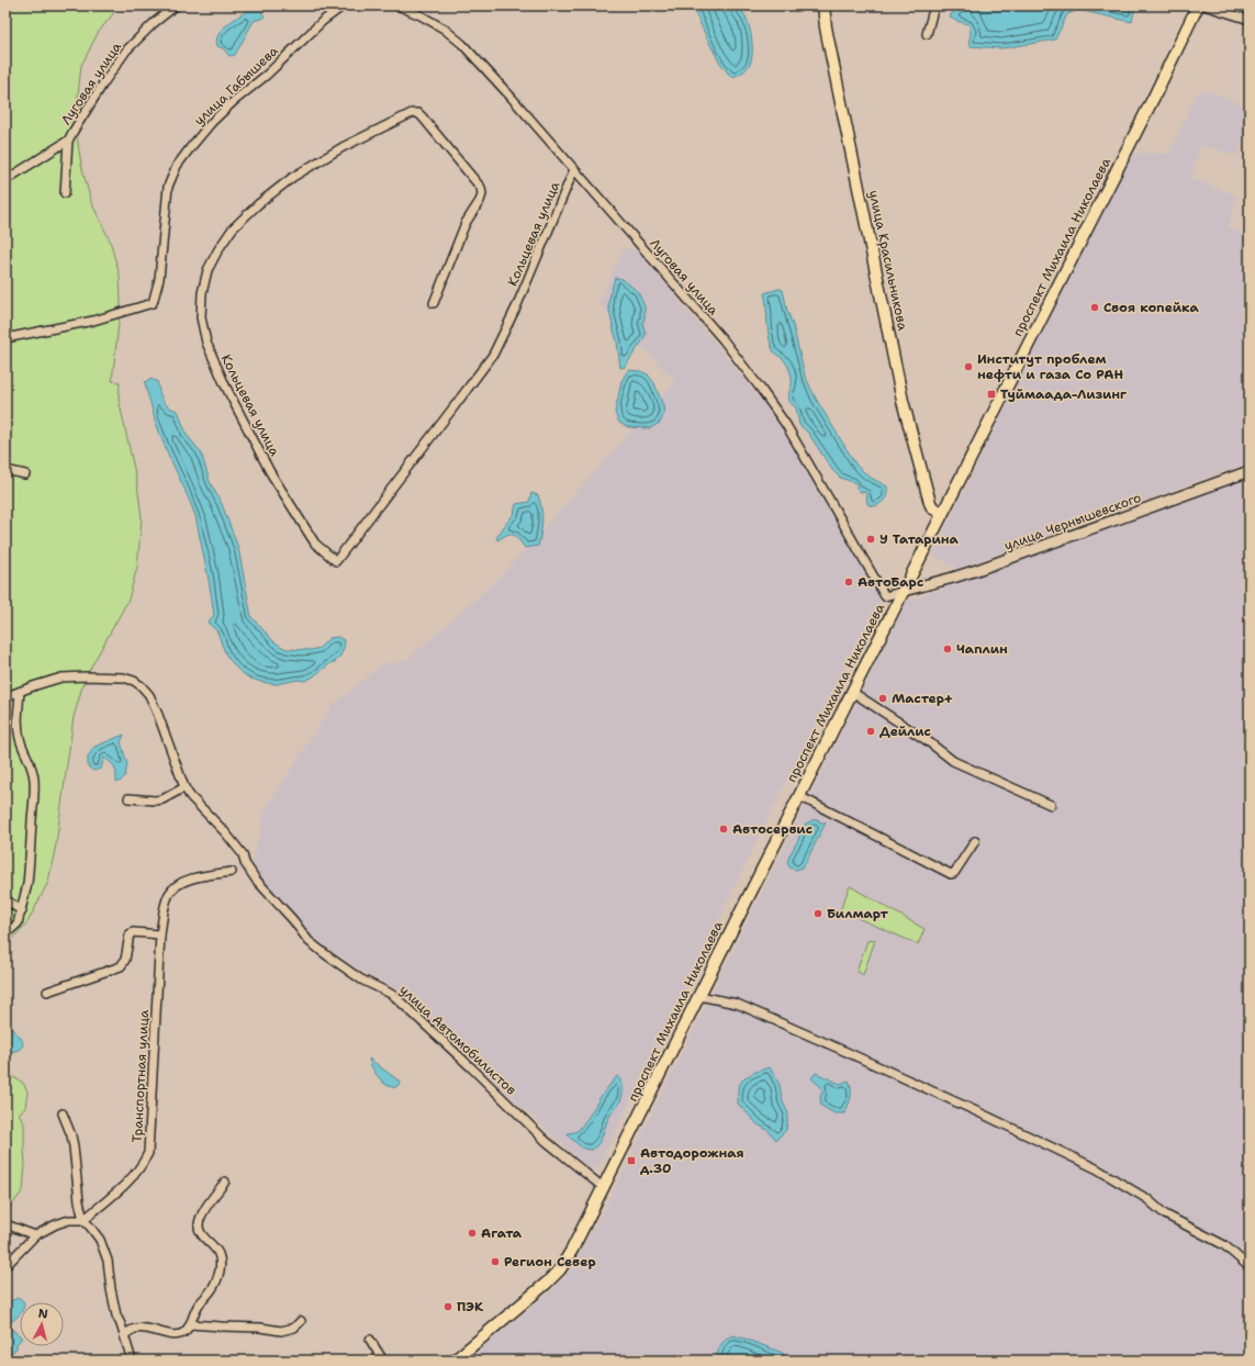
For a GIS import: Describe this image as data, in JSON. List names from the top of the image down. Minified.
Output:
{"streets":{"main road":["проспект Михаила Николаева","улица Красильникова","улица Чернышевского"],"street":["Луговая улица","улица Габышева","Кольцевая улица","улица Автомобилистов","Транспортная улица"]},"crossings":[["Луговая улица","Кольцевая улица"],["Луговая улица","проспект Михаила Николаева"],["Луговая улица","улица Чернышевского"],["проспект Михаила Николаева","улица Красильникова"],["проспект Михаила Николаева","улица Чернышевского"],["проспект Михаила Николаева","улица Автомобилистов"]],"places":{"other":["Своя копейка","Институт проблем нефти и газа Со РАН","У Татарина","АвтоБарс","Чаплин","Мастер+","Дейлис","Автосервис","Билмарт","Агата","Регион Север","ПЭК"],"transit":["Туймаада-Лизинг","Автодорожная д.30"]},"north":"top"}
